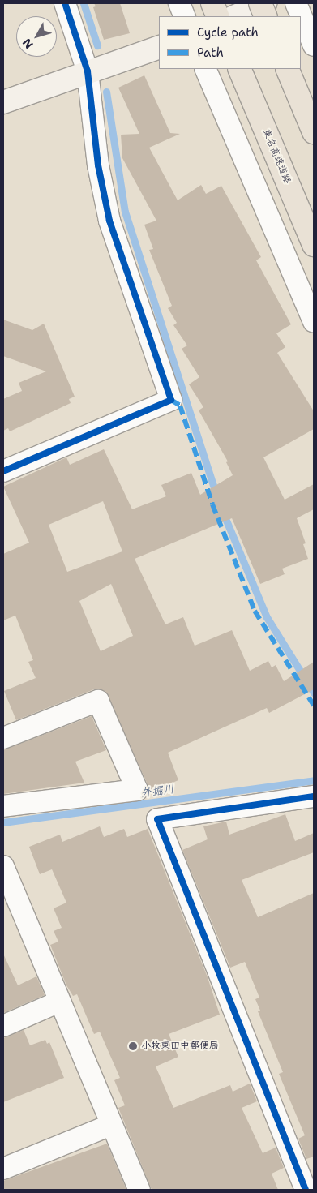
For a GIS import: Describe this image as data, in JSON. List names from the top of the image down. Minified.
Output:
{"streets":{"highway":["東名高速道路"]},"water":["外掘川"],"places":["小牧東田中郵便局"],"legend":["Cycle path","Path"],"north":"bottom left"}
